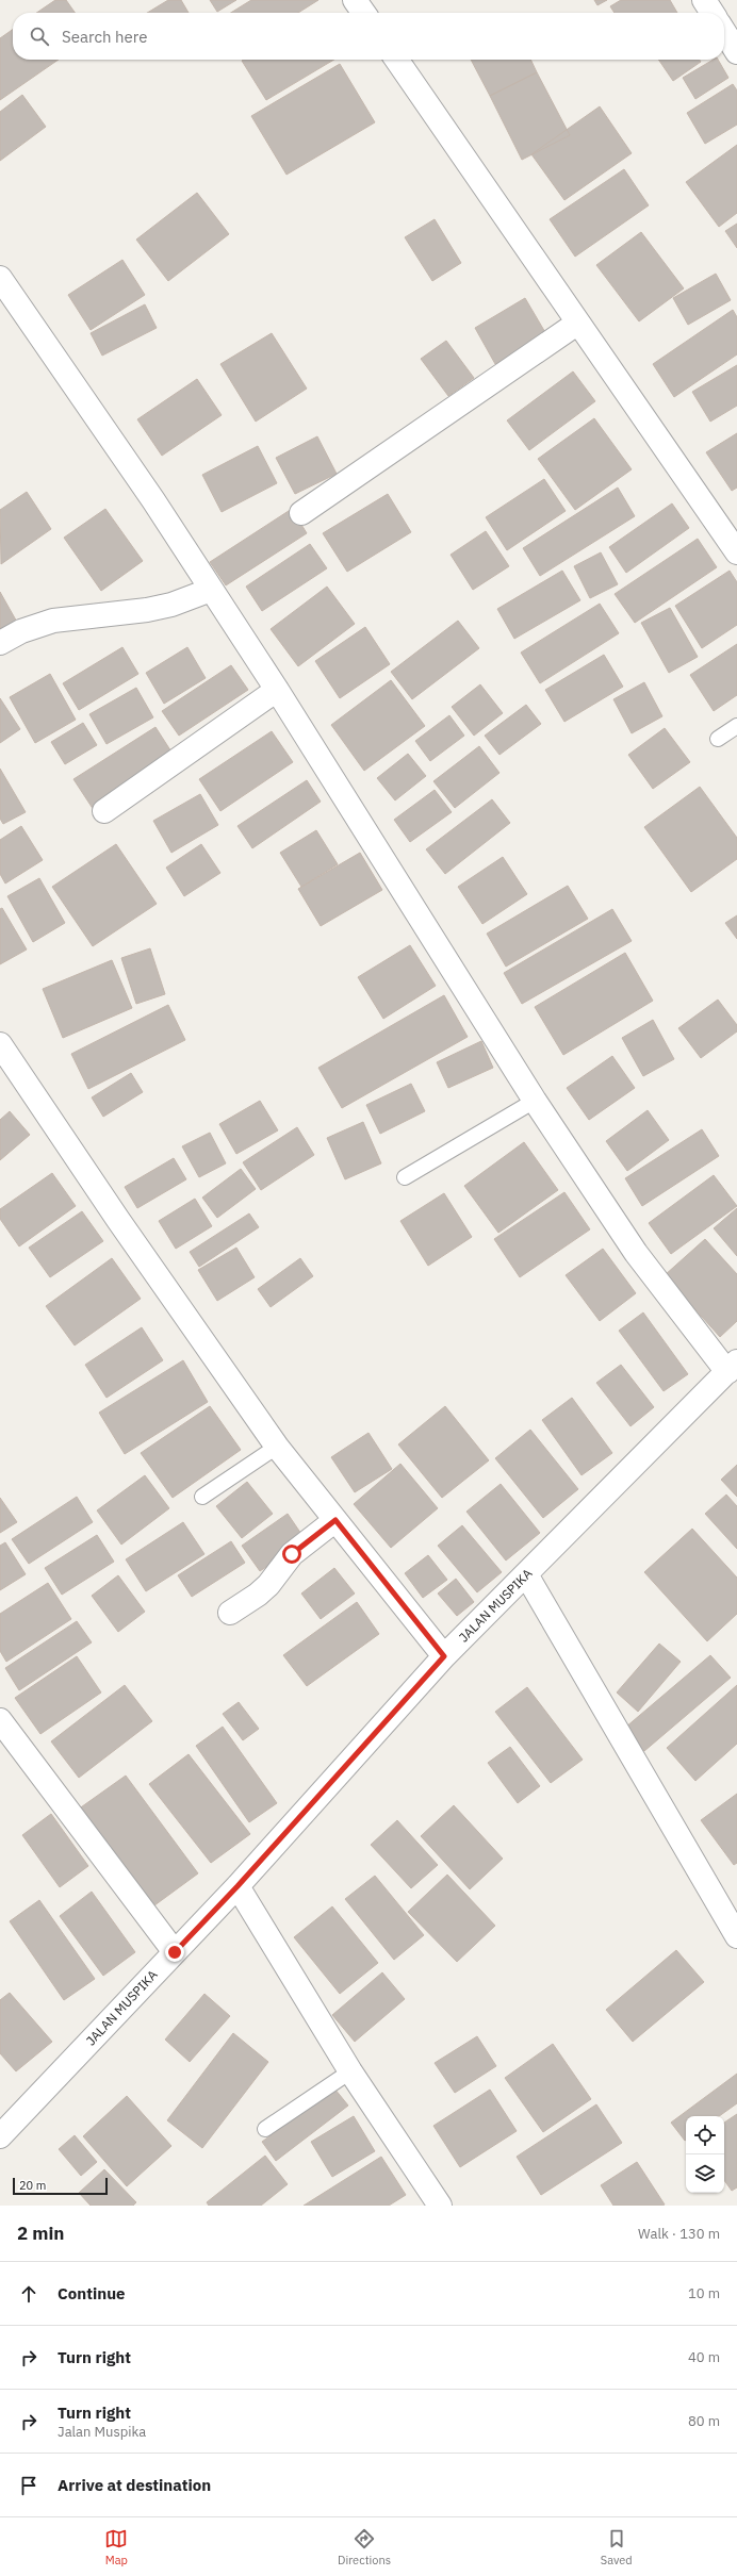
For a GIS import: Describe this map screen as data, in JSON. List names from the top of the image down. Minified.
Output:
{"streets":{"street":["JALAN MUSPIKA"]},"scale_bar":"20 m","page":{"search":"Search here","scale":"20 m","heading":["2 min","Walk · 130 m"],"list":[["Continue","10 m"],["Turn right","40 m"],["Turn right","Jalan Muspika","80 m"],"Arrive at destination"],"nav":["Map","Directions","Saved"]}}
